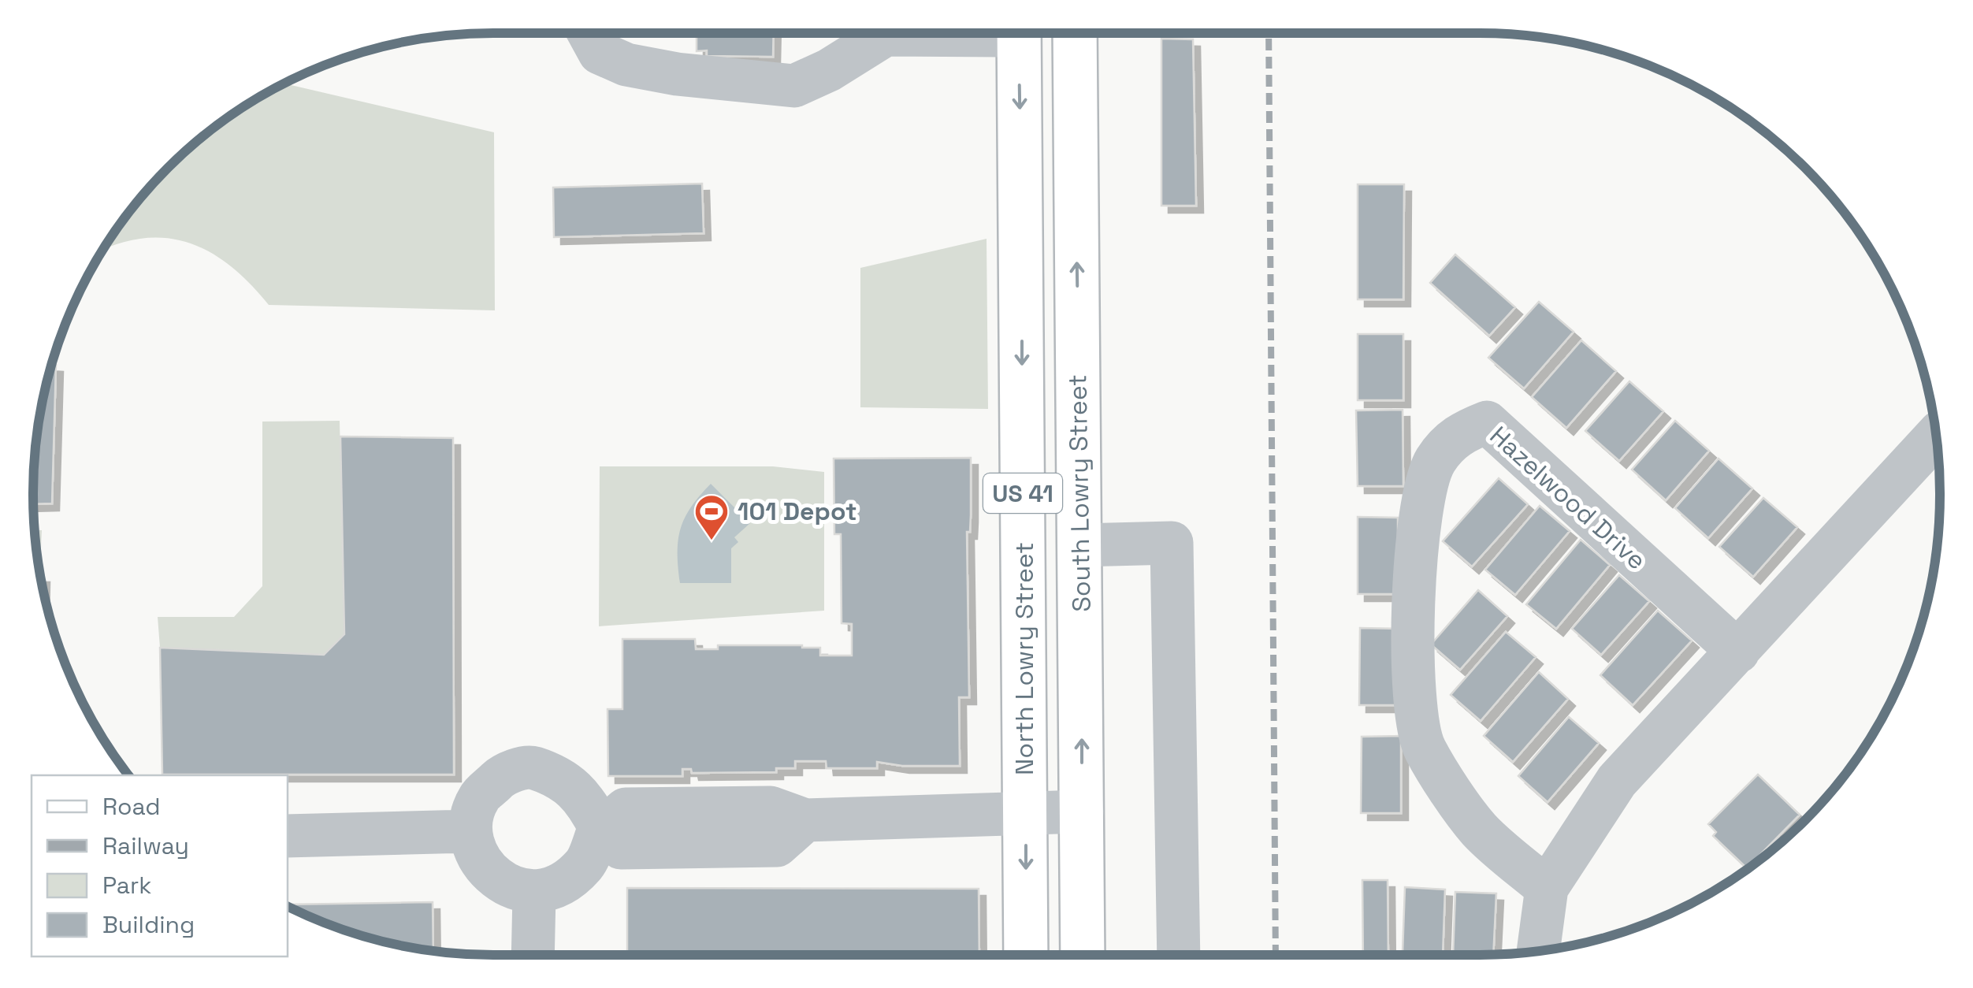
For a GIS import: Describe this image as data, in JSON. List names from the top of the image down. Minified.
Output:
{"streets":{"main road":["US 41","South Lowry Street","North Lowry Street"],"street":["Hazelwood Drive"]},"one_way":["South Lowry Street","North Lowry Street"],"places":{"sports":["101 Depot"]},"legend":["Road","Railway","Park","Building"]}
